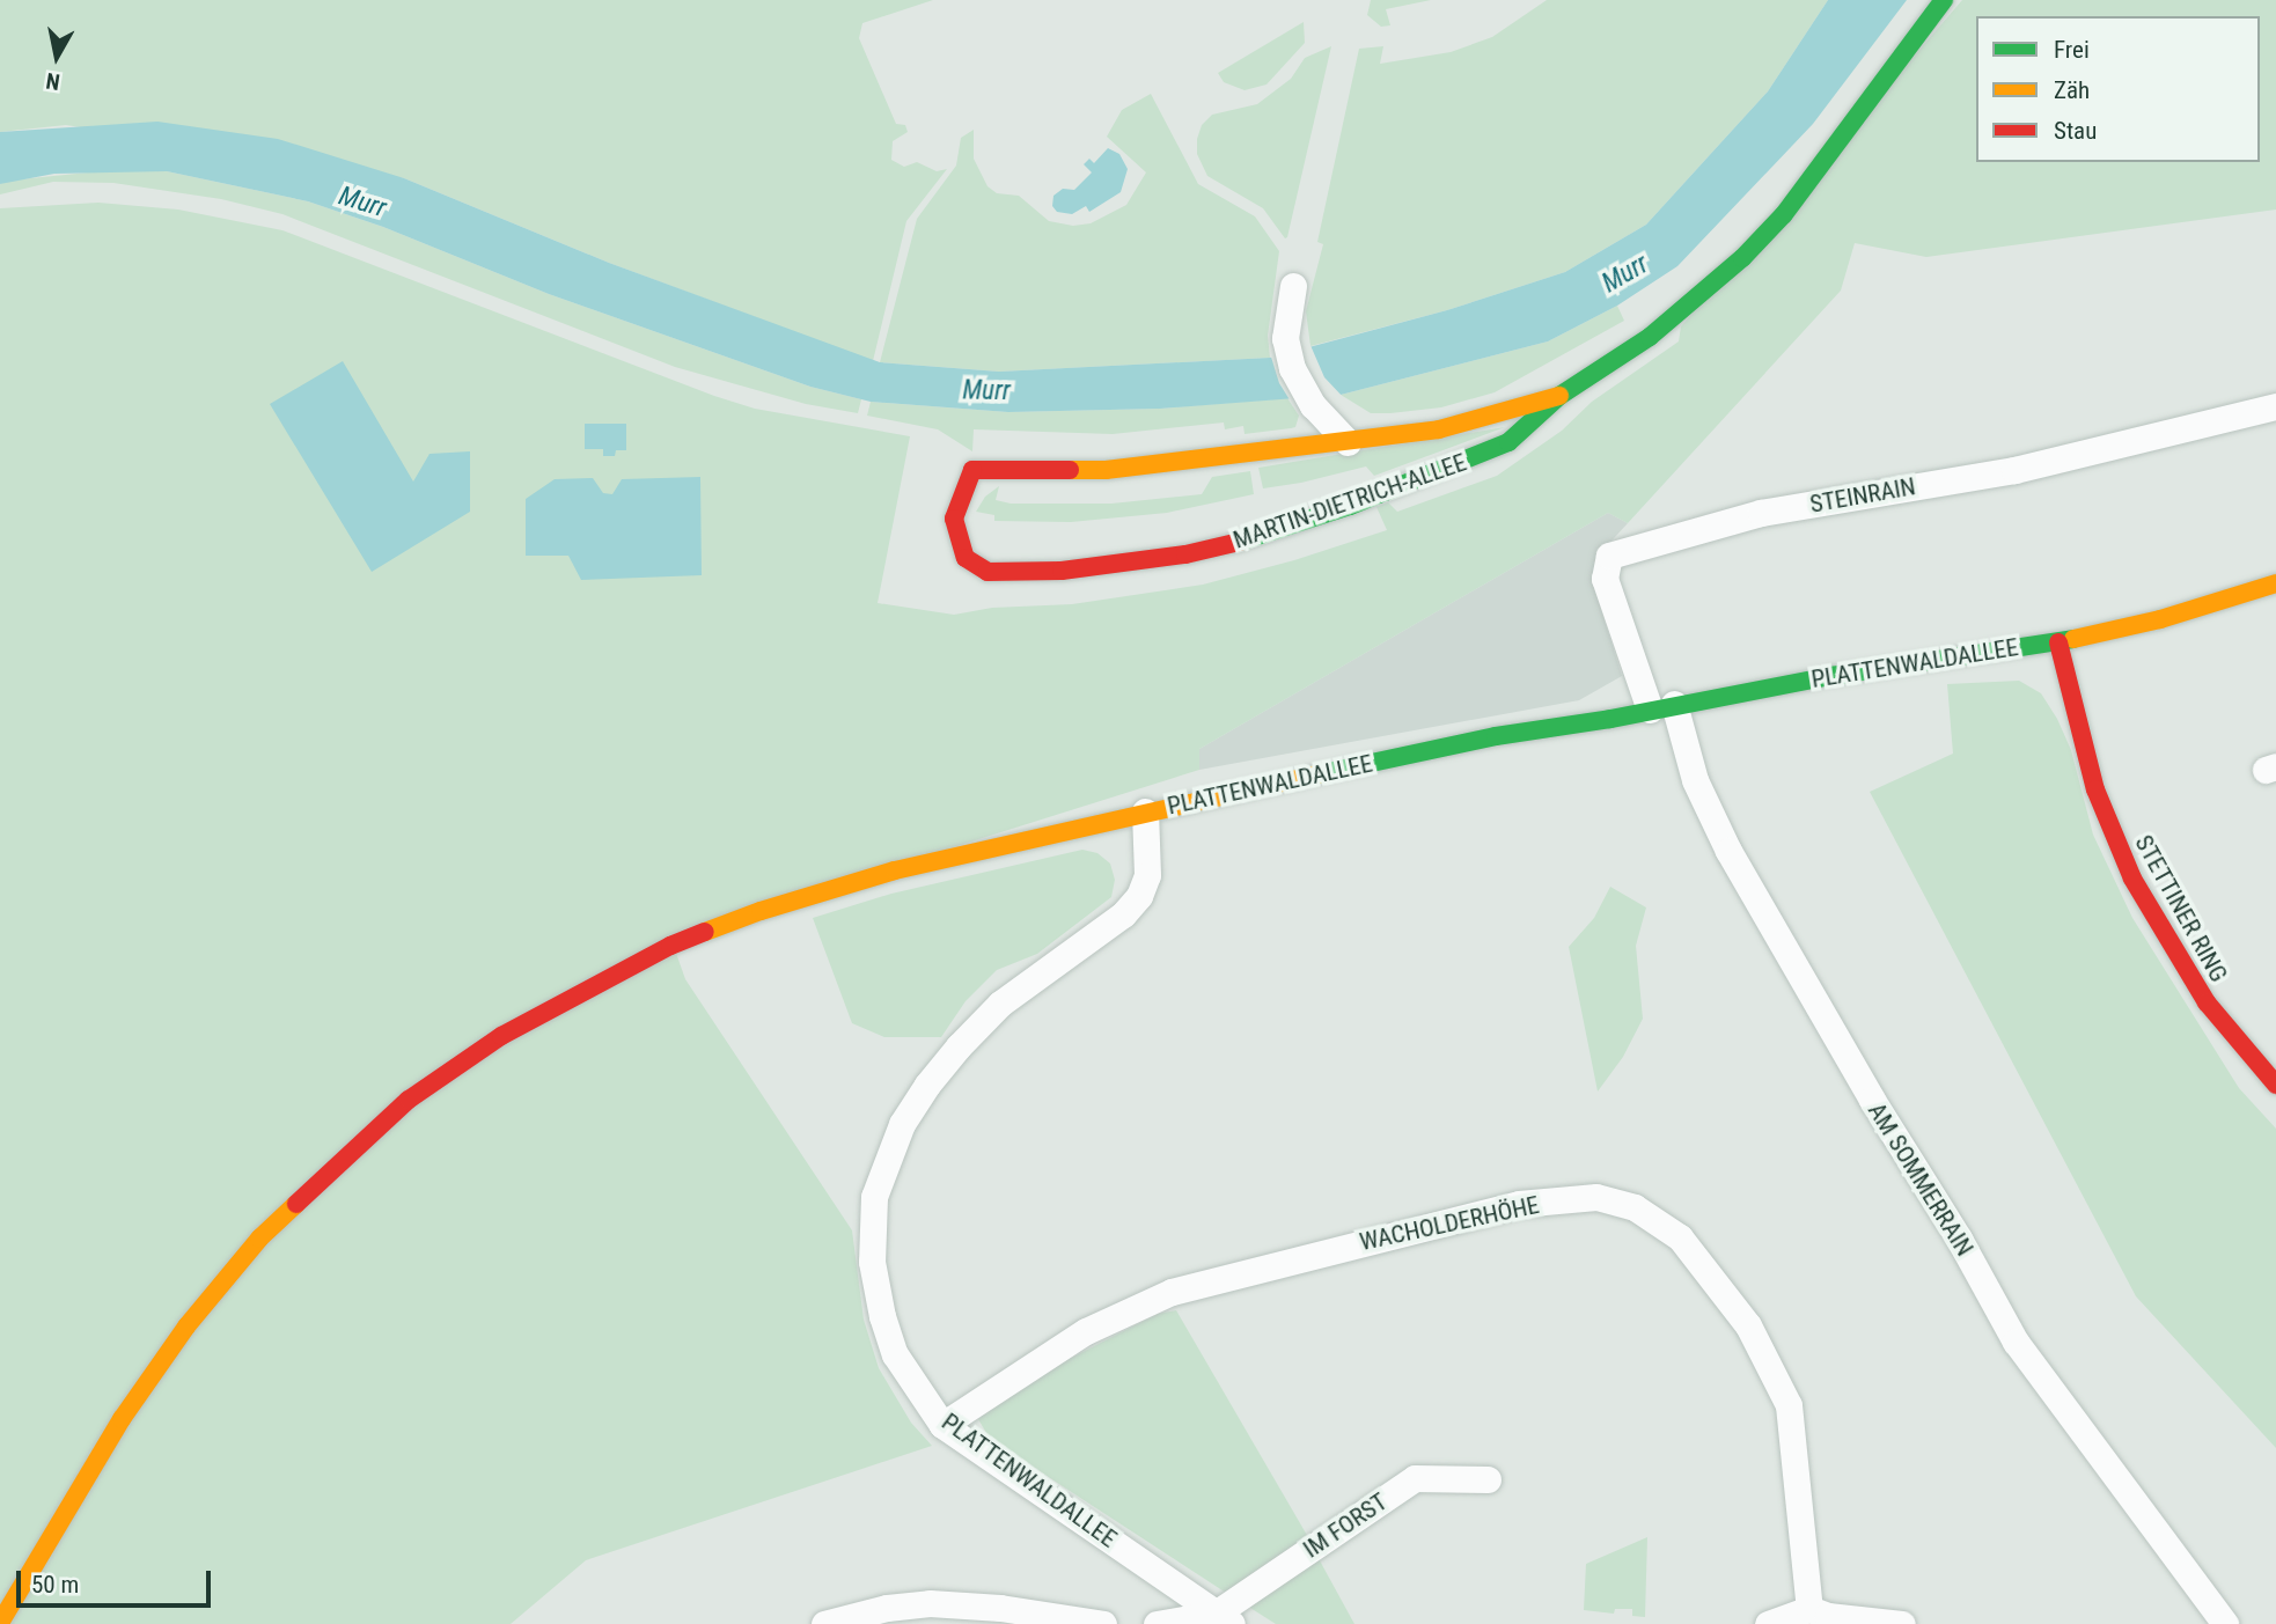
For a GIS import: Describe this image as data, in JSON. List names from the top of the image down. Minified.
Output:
{"streets":{"street":["STEINRAIN","MARTIN-DIETRICH-ALLEE","PLATTENWALDALLEE","STETTINER RING","AM SOMMERRAIN","WACHOLDERHÖHE","IM FORST"]},"crossings":[["STEINRAIN","PLATTENWALDALLEE"],["STEINRAIN","AM SOMMERRAIN"],["PLATTENWALDALLEE","STETTINER RING"],["PLATTENWALDALLEE","AM SOMMERRAIN"],["PLATTENWALDALLEE","WACHOLDERHÖHE"],["PLATTENWALDALLEE","IM FORST"]],"water":["Murr"],"legend":["Frei","Zäh","Stau"],"scale_bar":"50 m","north":"bottom"}
